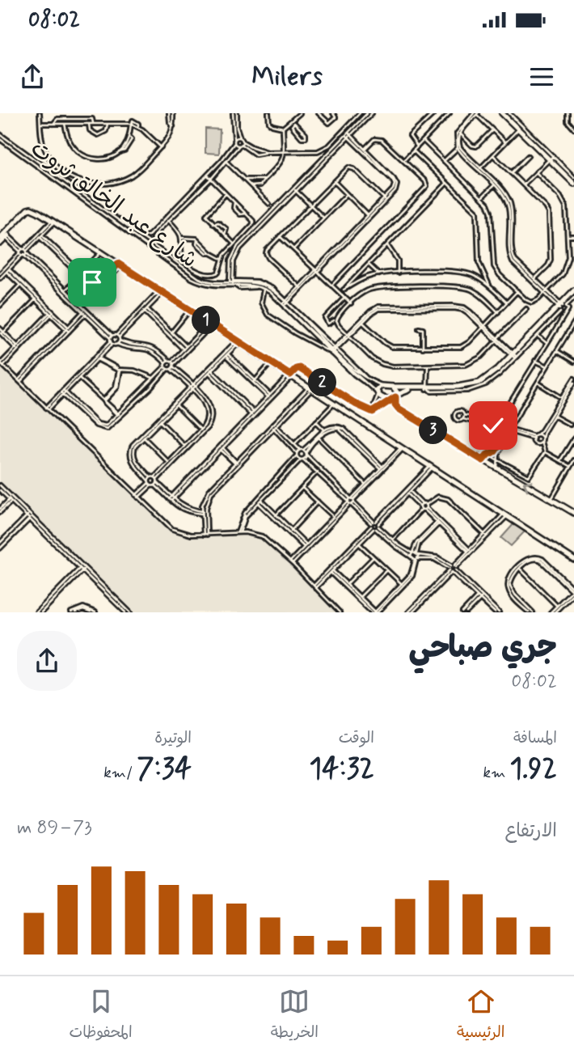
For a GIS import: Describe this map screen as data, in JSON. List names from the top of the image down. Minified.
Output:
{"streets":{"street":["شارع عبد الخالق ثروت"]},"page":{"status":"08:02","header":"Milers","pins":["1","2","3"],"heading":["جري صباحي","08:02"],"stats":[["المسافة","1.92 km"],["الوقت","14:32"],["الوتيرة","7:34 /km"]],"chart":["الارتفاع","73–89 m"],"tabs":["الرئيسية","الخريطة","المحفوظات"]}}
